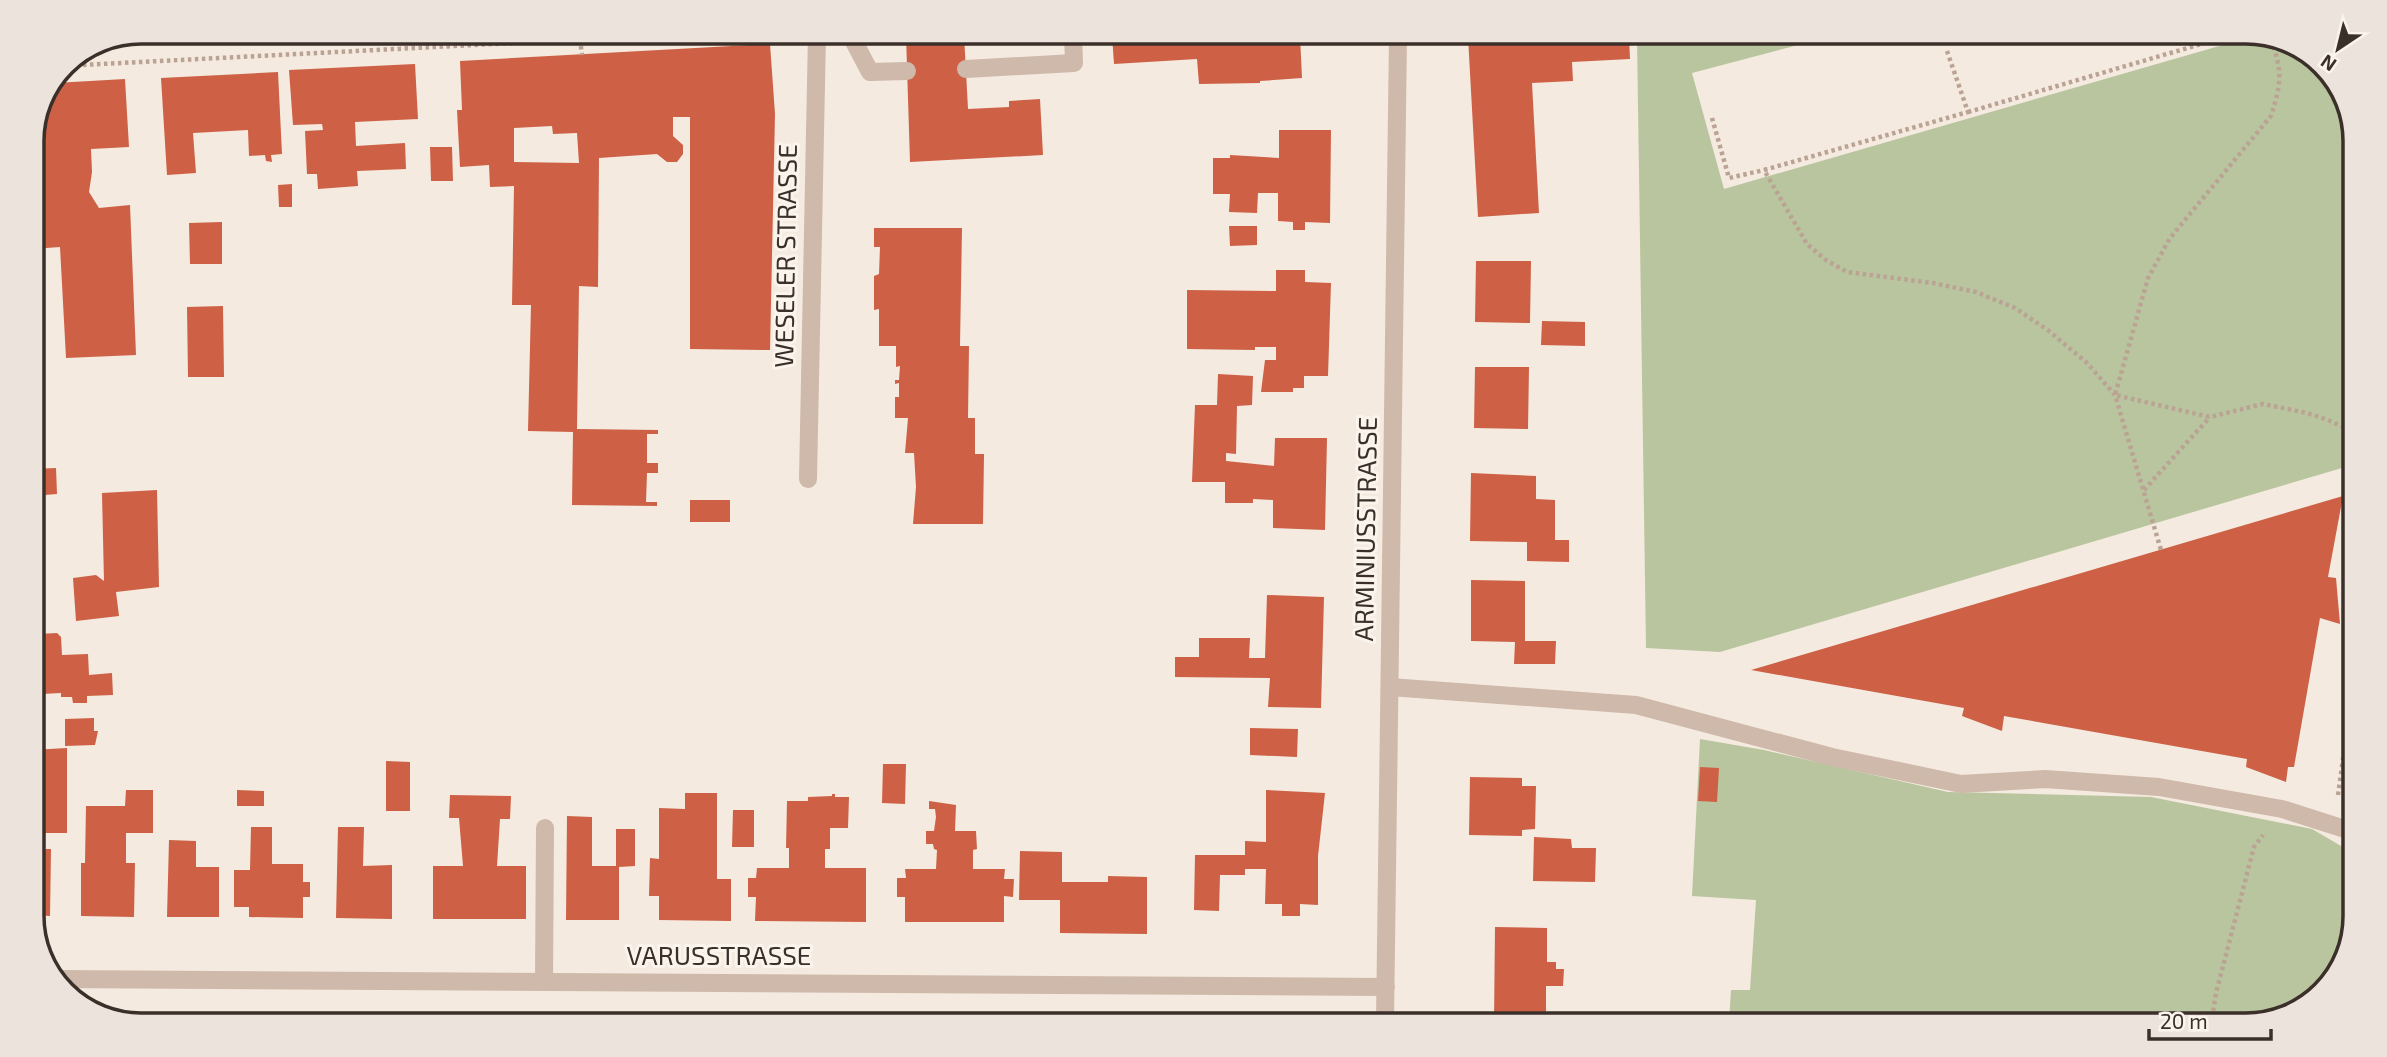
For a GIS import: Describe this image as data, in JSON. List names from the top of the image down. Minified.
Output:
{"streets":{"street":["WESELER STRASSE","ARMINIUSSTRASSE","VARUSSTRASSE"]},"crossings":[["ARMINIUSSTRASSE","VARUSSTRASSE"]],"scale_bar":"20 m","north":"bottom left"}
